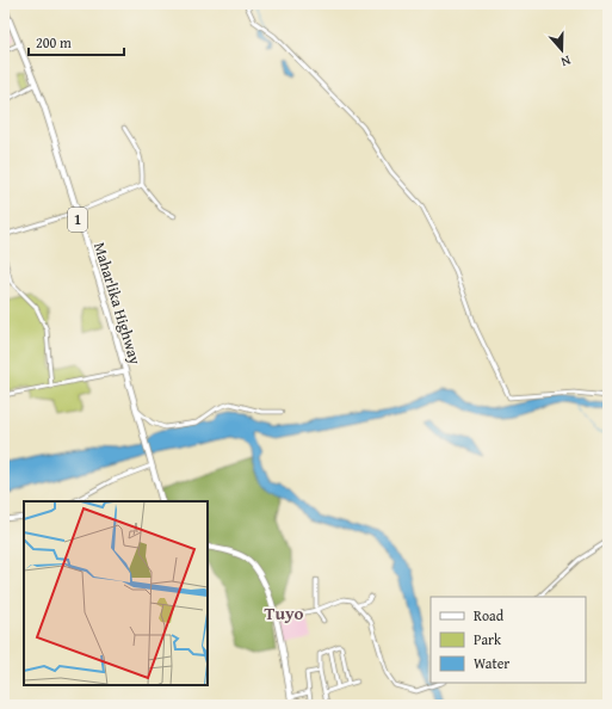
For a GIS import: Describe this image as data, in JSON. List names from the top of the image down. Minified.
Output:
{"streets":{"highway":["1","Maharlika Highway"]},"districts":["Tuyo"],"legend":["Road","Park","Water"],"scale_bar":"200 m","north":"bottom"}
